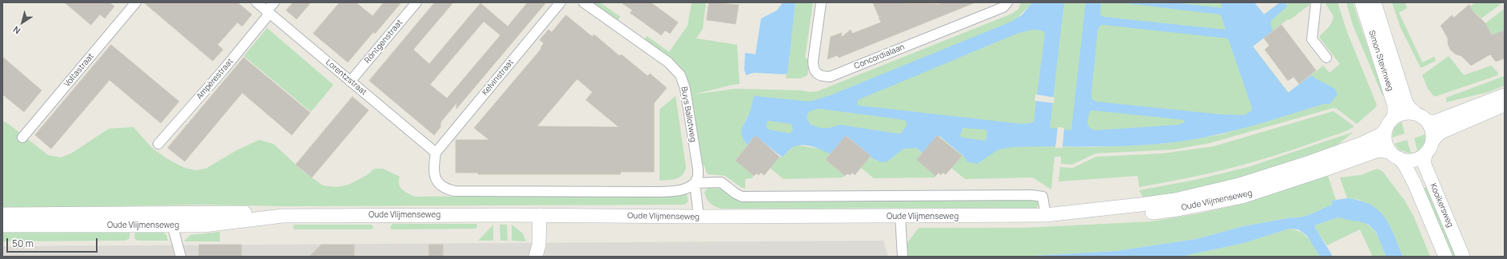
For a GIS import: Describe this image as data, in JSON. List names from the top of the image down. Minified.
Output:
{"streets":{"street":["Röntgenstraat","Concordialaan","Simon Stevinweg","Voltastraat","Lorentzstraat","Kelvinstraat","Ampèrestraat","Buys Ballotweg","Oude Vlijmenseweg","Kooikersweg"]},"crossings":[["Röntgenstraat","Lorentzstraat"],["Simon Stevinweg","Oude Vlijmenseweg"],["Simon Stevinweg","Kooikersweg"],["Lorentzstraat","Kelvinstraat"],["Lorentzstraat","Ampèrestraat"],["Buys Ballotweg","Oude Vlijmenseweg"],["Oude Vlijmenseweg","Kooikersweg"]],"scale_bar":"50 m","north":"bottom left"}
